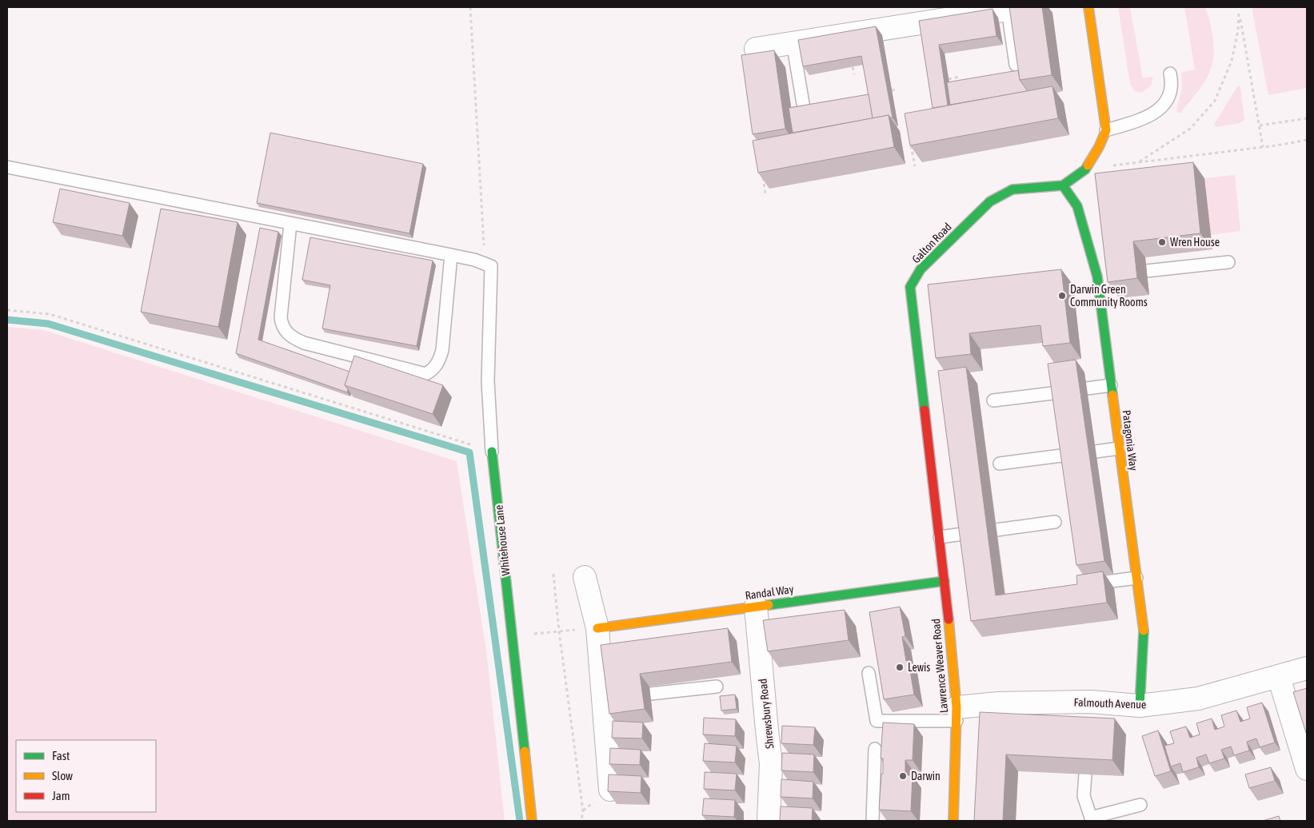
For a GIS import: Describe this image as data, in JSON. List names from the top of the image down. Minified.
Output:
{"streets":{"street":["Galton Road","Patagonia Way","Whitehouse Lane","Randal Way","Lawrence Weaver Road","Falmouth Avenue","Shrewsbury Road"]},"crossings":[["Galton Road","Patagonia Way"],["Galton Road","Randal Way"],["Galton Road","Lawrence Weaver Road"],["Patagonia Way","Falmouth Avenue"],["Randal Way","Lawrence Weaver Road"],["Randal Way","Shrewsbury Road"],["Lawrence Weaver Road","Falmouth Avenue"]],"places":["Wren House","Darwin Green Community Rooms","Lewis","Darwin"],"legend":["Fast","Slow","Jam"]}
